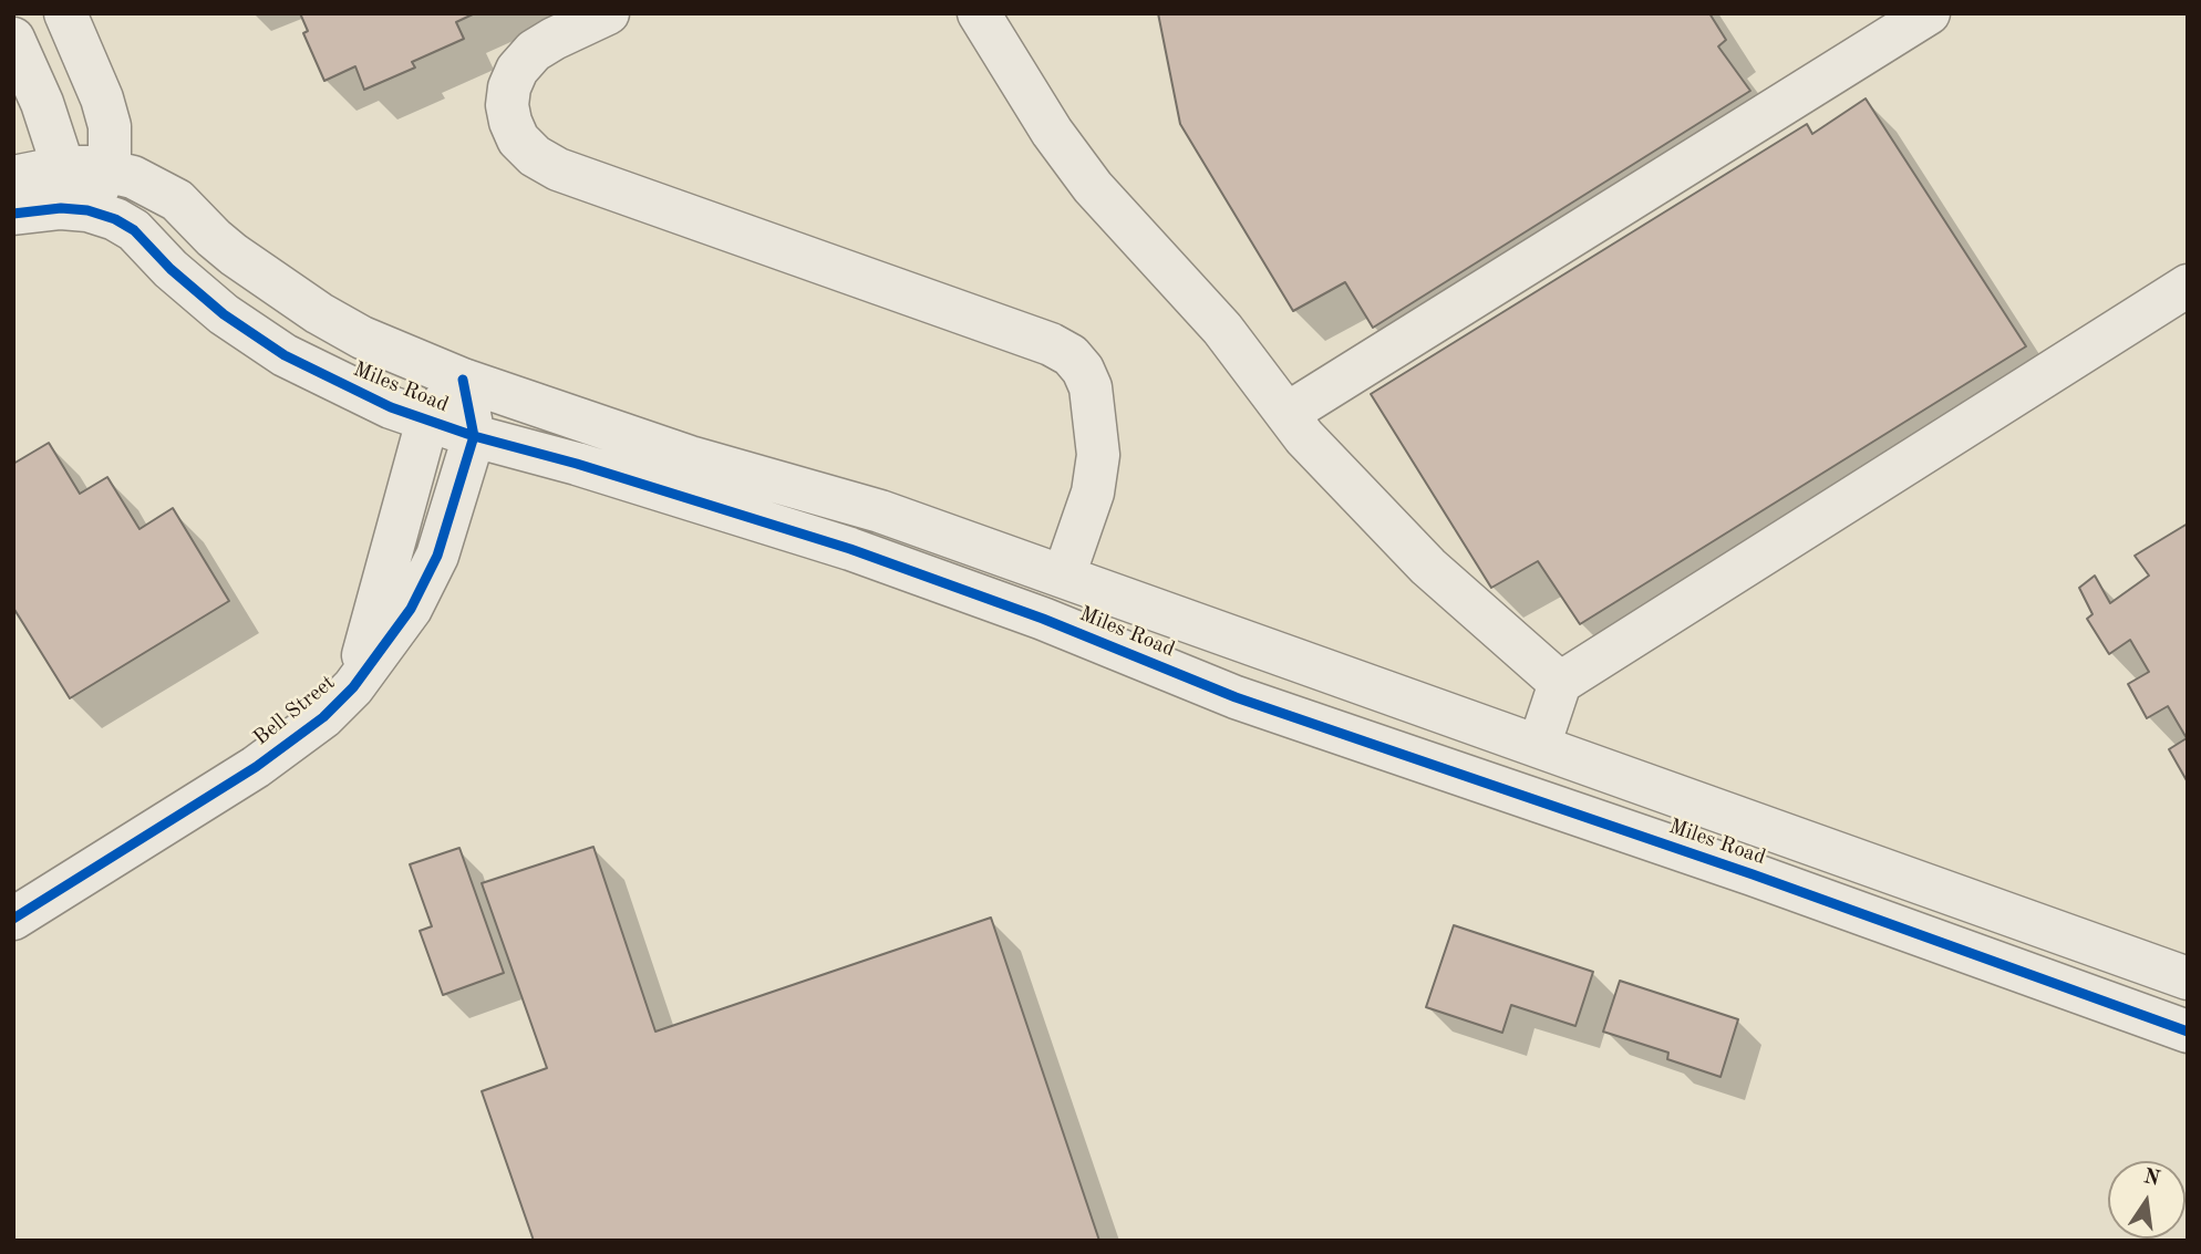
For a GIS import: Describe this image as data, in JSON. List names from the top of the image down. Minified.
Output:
{"streets":{"street":["Miles Road","Bell Street"]},"crossings":[["Miles Road","Bell Street"]],"north":"top"}
